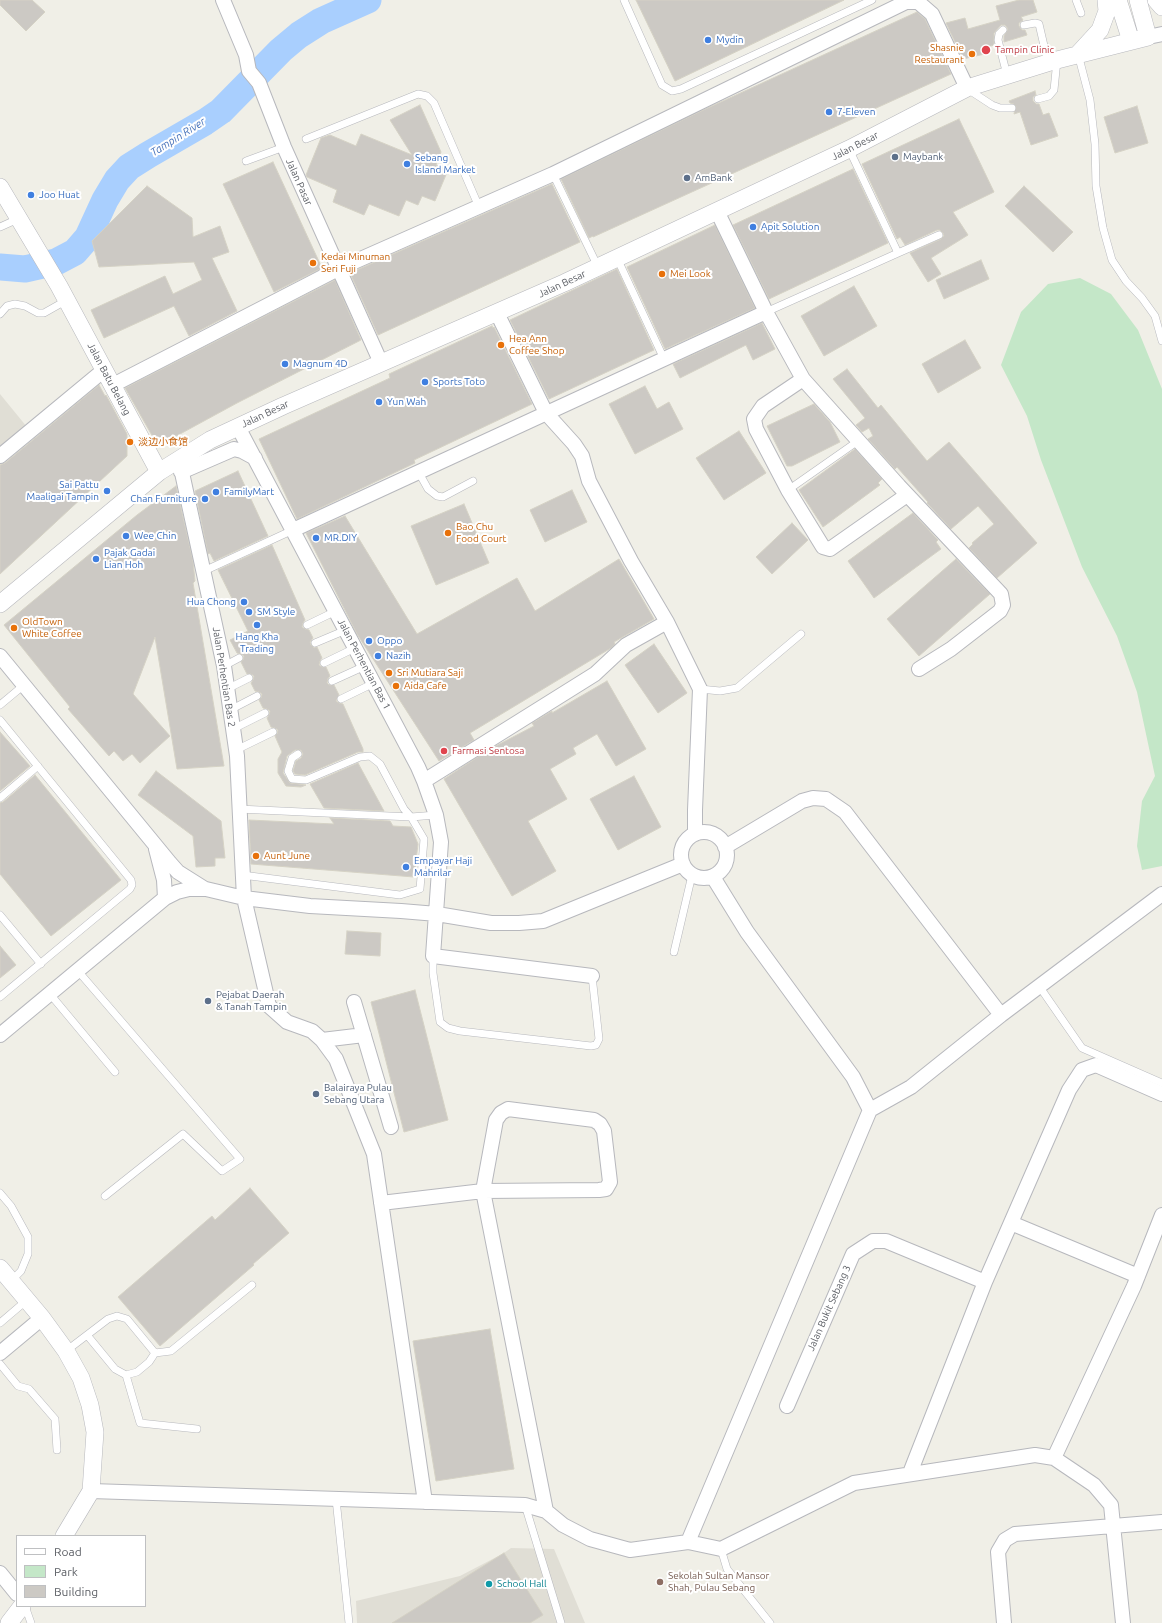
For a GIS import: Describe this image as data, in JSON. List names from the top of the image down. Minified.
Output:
{"streets":{"street":["Jalan Besar","Jalan Pasar","Jalan Batu Belang","Jalan Perhentian Bas 1","Jalan Perhentian Bas 2","Jalan Bukit Sebang 3"]},"crossings":[["Jalan Besar","Jalan Pasar"],["Jalan Besar","Jalan Batu Belang"],["Jalan Besar","Jalan Perhentian Bas 1"],["Jalan Besar","Jalan Perhentian Bas 2"]],"water":["Tampin River"],"places":["Mydin","Tampin Clinic","Shasnie Restaurant","7-Eleven","Maybank","Sebang Island Market","AmBank","Joo Huat","Apit Solution","Kedai Minuman Seri Fuji","Mei Look","Hea Ann Coffee Shop","Magnum 4D","Sports Toto","Yun Wah","淡边小食馆","Sai Pattu Maaligai Tampin","FamilyMart","Chan Furniture","Bao Chu Food Court","Wee Chin","MR.DIY","Pajak Gadai Lian Hoh","Hua Chong","SM Style","Hang Kha Trading","OldTown White Coffee","Oppo","Nazih","Sri Mutiara Saji","Aida Cafe","Farmasi Sentosa","Aunt June","Empayar Haji Mahrilar","Pejabat Daerah & Tanah Tampin","Balairaya Pulau Sebang Utara","Sekolah Sultan Mansor Shah, Pulau Sebang","School Hall"],"legend":["Road","Park","Building"]}
